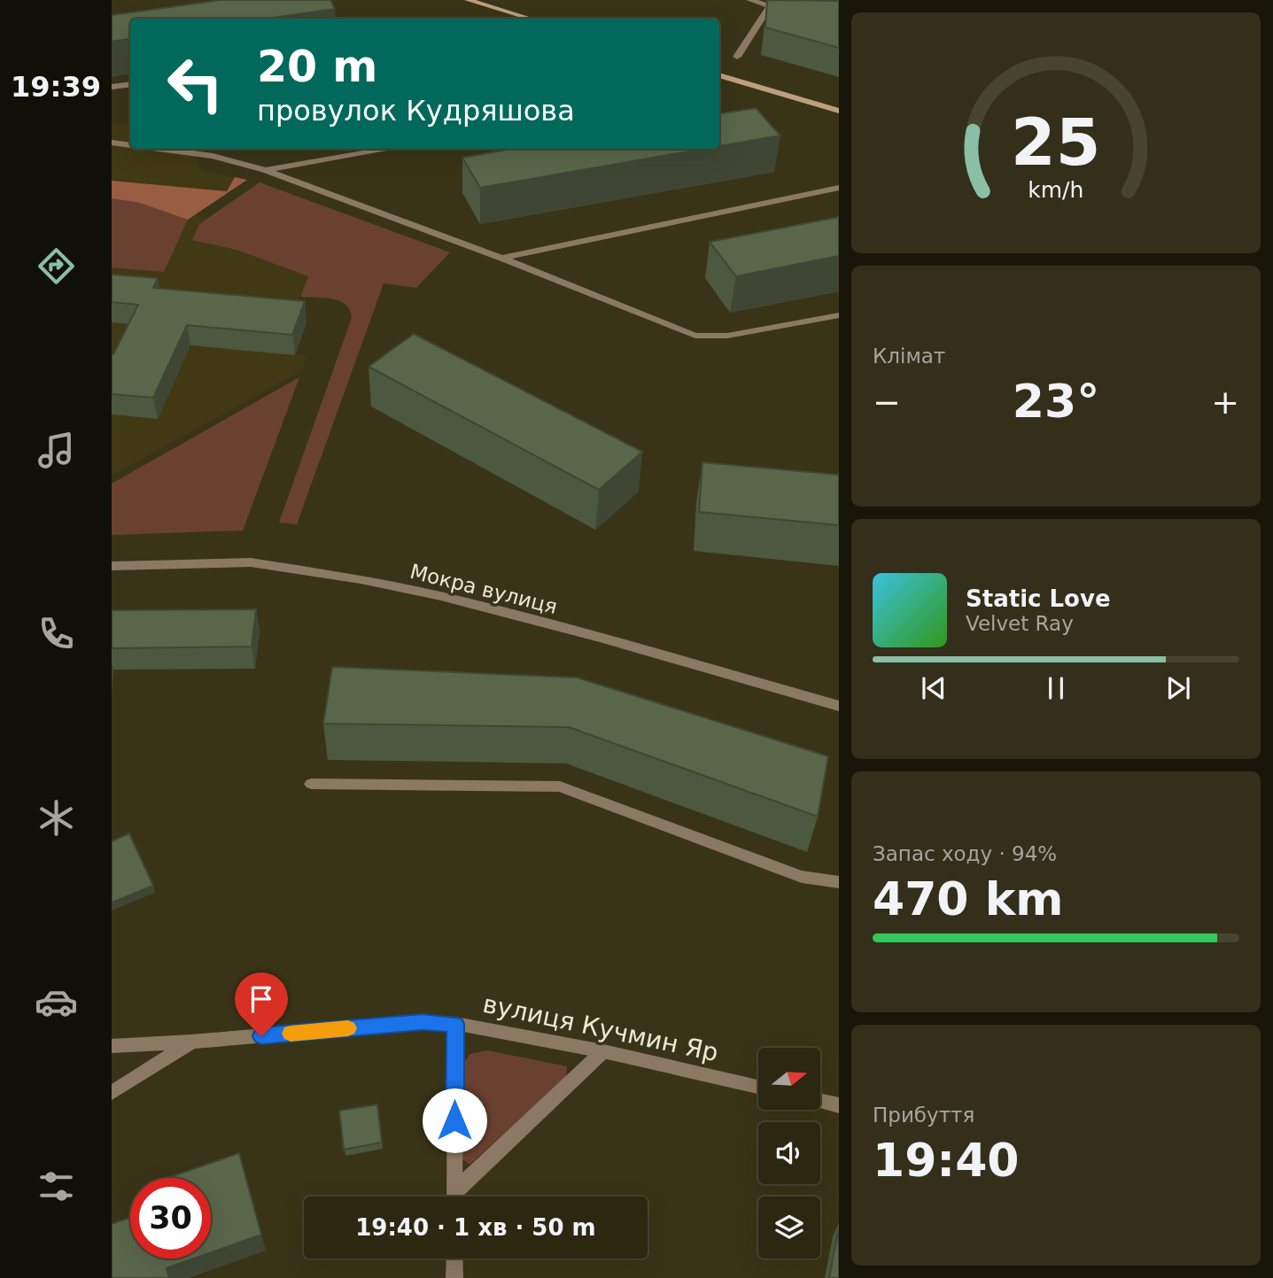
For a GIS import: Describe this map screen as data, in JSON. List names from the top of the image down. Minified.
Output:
{"streets":{"street":["Мокра вулиця","вулиця Кучмин Яр"]},"north":"right","page":{"tabs":"19:39","turn":["20 m","провулок Кудряшова"],"tile":["Клімат",["Запас ходу · 94%","470 km"],["Прибуття","19:40"]],"heat":["−","23°","+"],"song":["Static Love","Velvet Ray"],"limit":"30","trip":"19:40 · 1 хв · 50 m","gauge":["25","km/h"]}}
